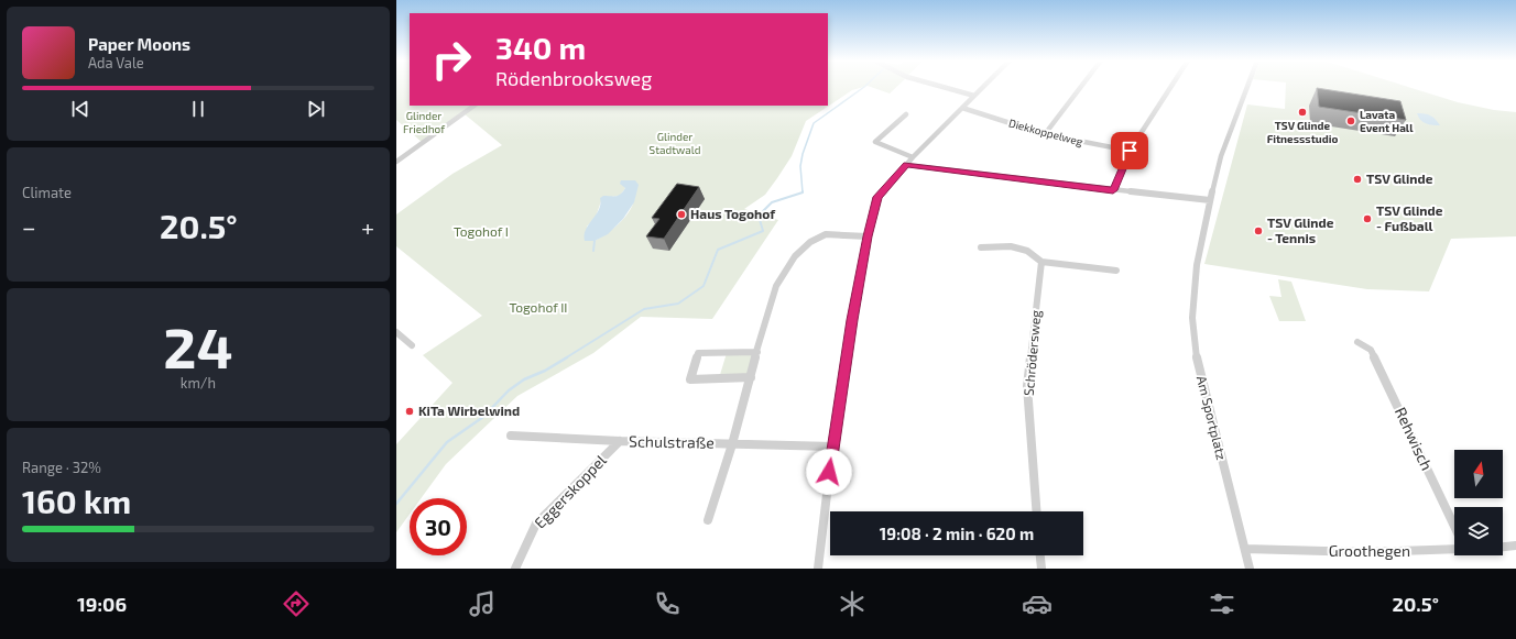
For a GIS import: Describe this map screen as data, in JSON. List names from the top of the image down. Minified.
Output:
{"streets":{"street":["Diekkoppelweg","Schrödersweg","Am Sportplatz","Rehwisch","Schulstraße","Eggerskoppel","Groothegen"]},"crossings":[["Am Sportplatz","Groothegen"],["Schulstraße","Eggerskoppel"]],"parks":["Glinder Friedhof","Glinder Stadtwald","Togohof I","Togohof II"],"places":["TSV Glinde Fitnessstudio","Lavata Event Hall","TSV Glinde","Haus Togohof","TSV Glinde - Fußball","TSV Glinde - Tennis","KiTa Wirbelwind"],"north":"top","page":{"turn":["340 m","Rödenbrooksweg"],"song":["Paper Moons","Ada Vale"],"tile":["Climate",["24","km/h"],["Range · 32%","160 km"]],"heat":["−","20.5°","+"],"limit":"30","trip":"19:08 · 2 min · 620 m","tabs":["19:06","20.5°"]}}
